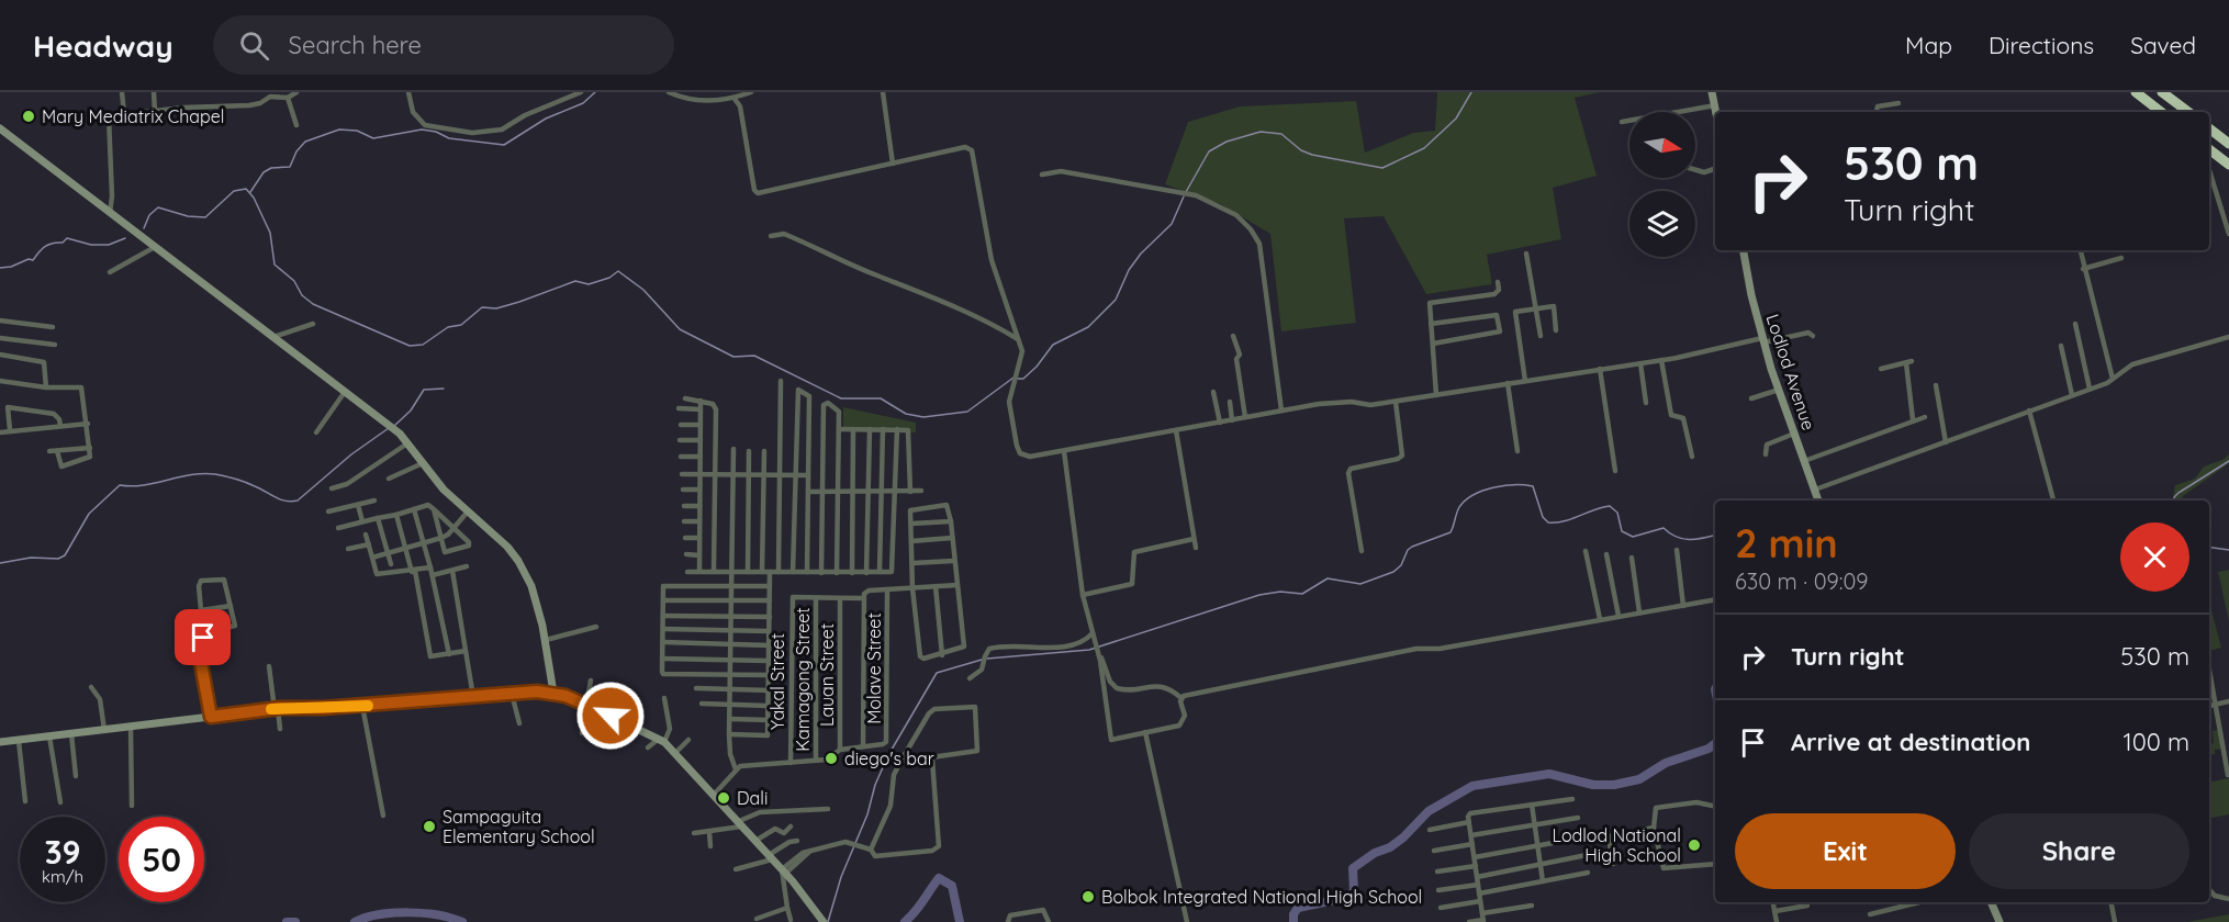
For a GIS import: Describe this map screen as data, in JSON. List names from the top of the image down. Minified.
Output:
{"streets":{"main road":["Lodlod Avenue"],"street":["Molave Street","Lauan Street","Kamagong Street","Yakal Street"]},"crossings":[["Kamagong Street","Yakal Street"]],"places":["Mary Mediatrix Chapel","diego's bar","Dali","Sampaguita Elementary School","Lodlod National High School","Bolbok Integrated National High School"],"north":"right","page":{"header":"Headway","search":"Search here","nav":["Map","Directions","Saved"],"turn":["530 m","Turn right"],"heading":["2 min","630 m · 09:09"],"list":[{"name":"Turn right","value":"530 m"},{"name":"Arrive at destination","value":"100 m"}],"buttons":["Exit","Share"],"speed":"39 km/h","limit":"50"}}
